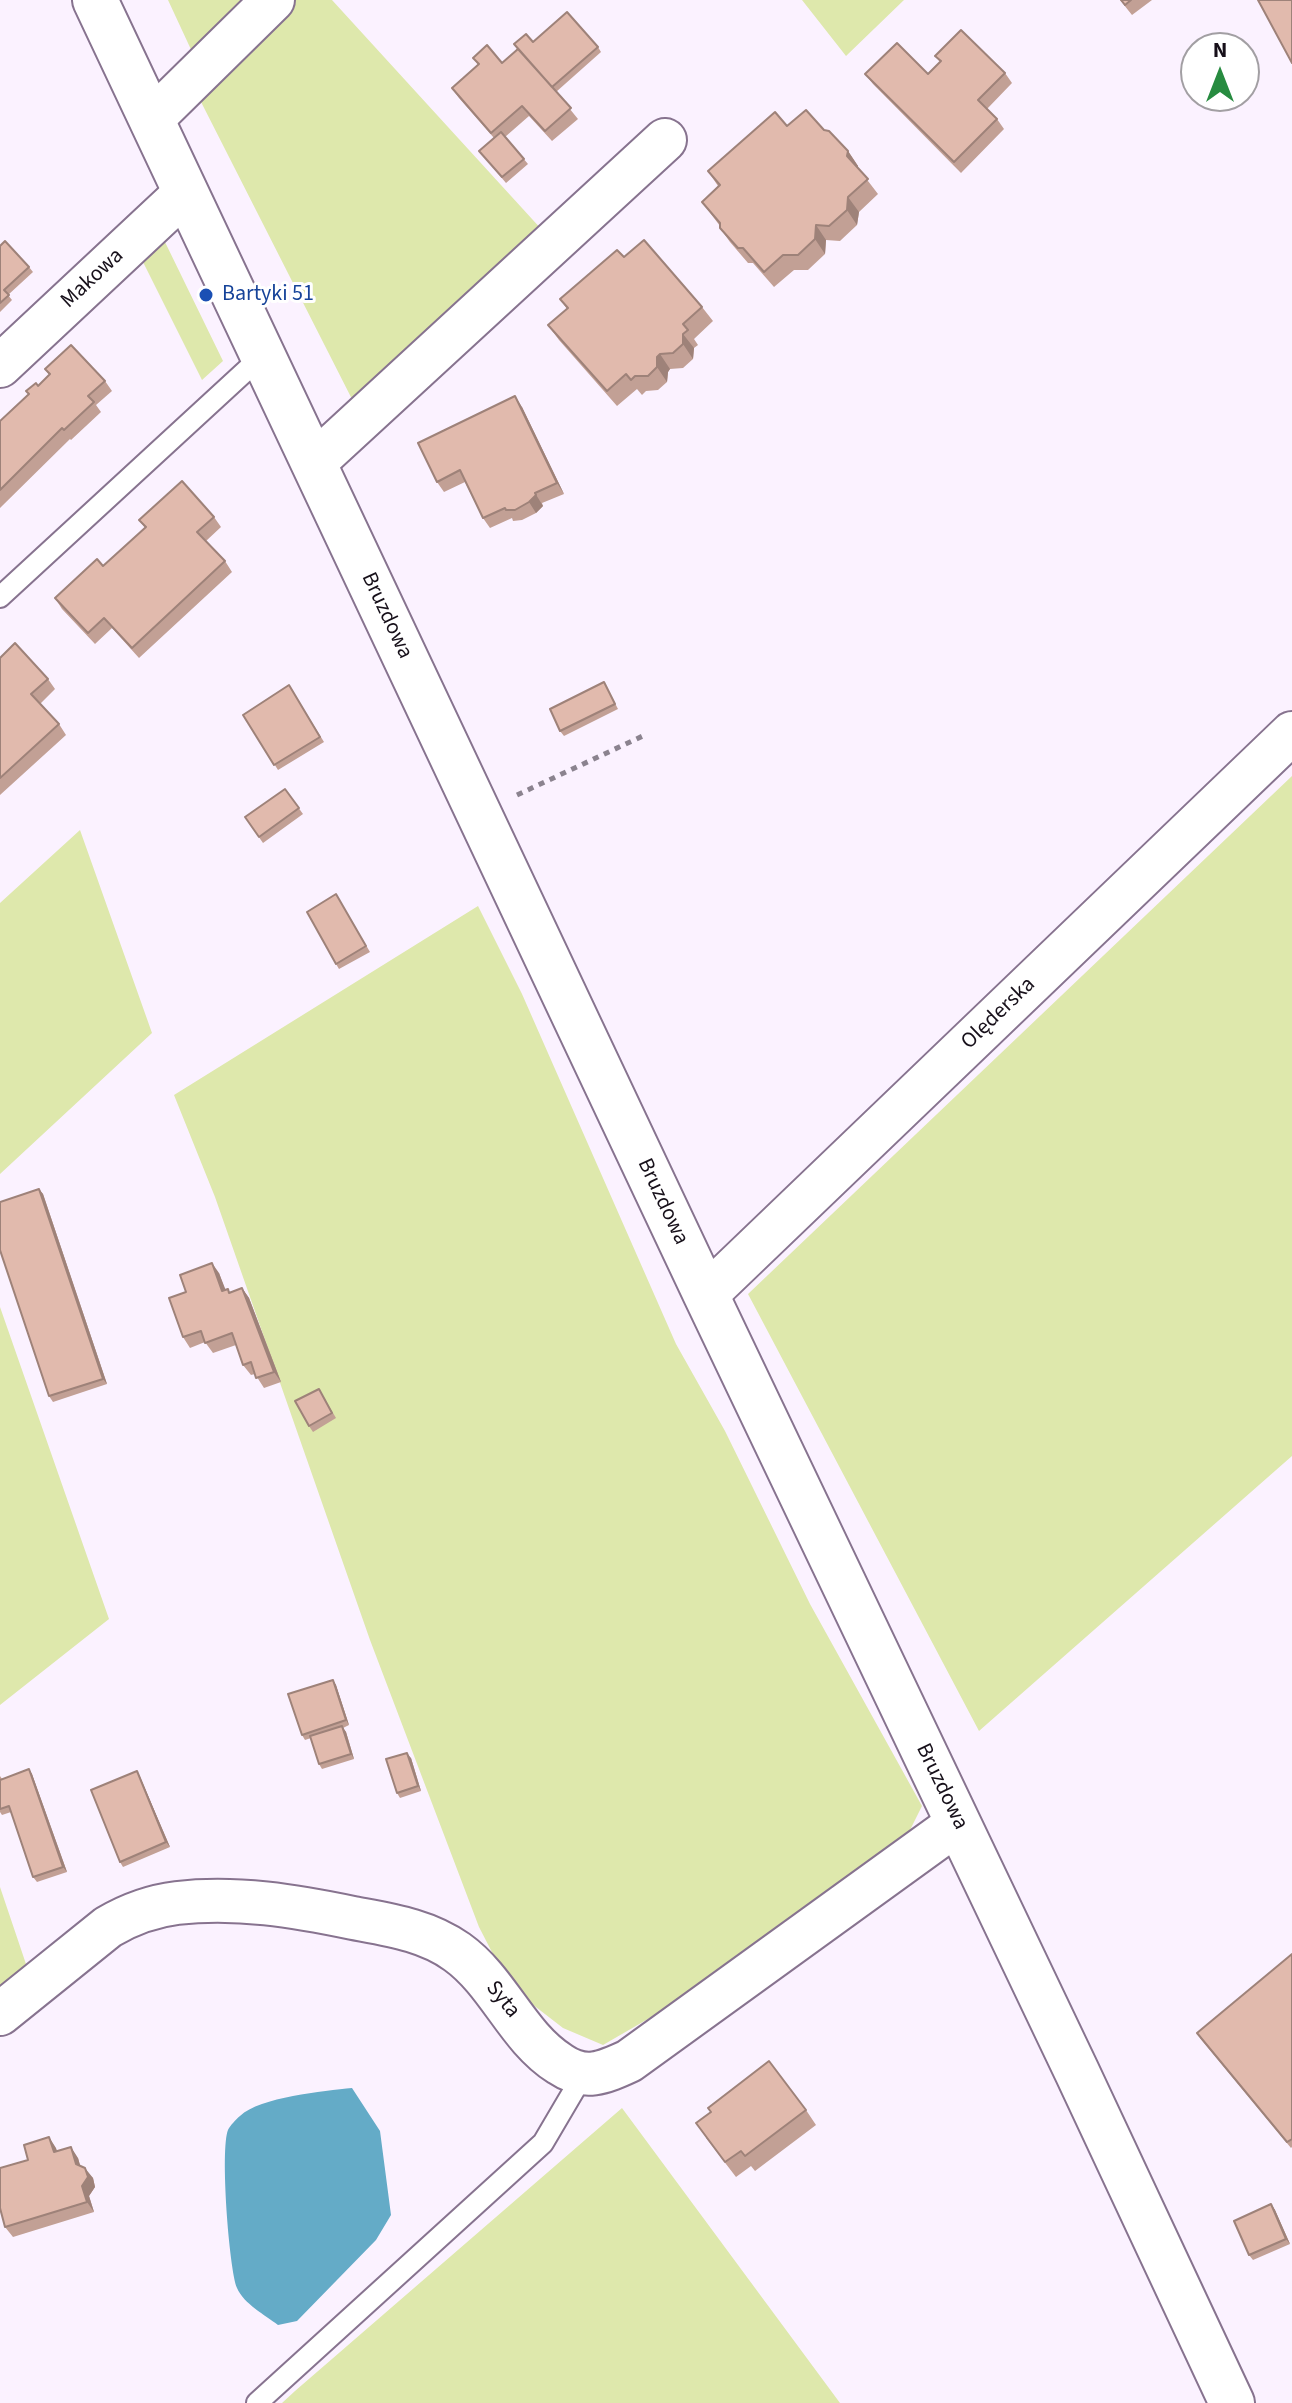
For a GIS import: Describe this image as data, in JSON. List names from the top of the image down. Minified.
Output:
{"streets":{"street":["Makowa","Bruzdowa","Olęderska","Syta"]},"crossings":[["Makowa","Bruzdowa"],["Bruzdowa","Olęderska"]],"places":["Bartyki 51"],"north":"top"}
